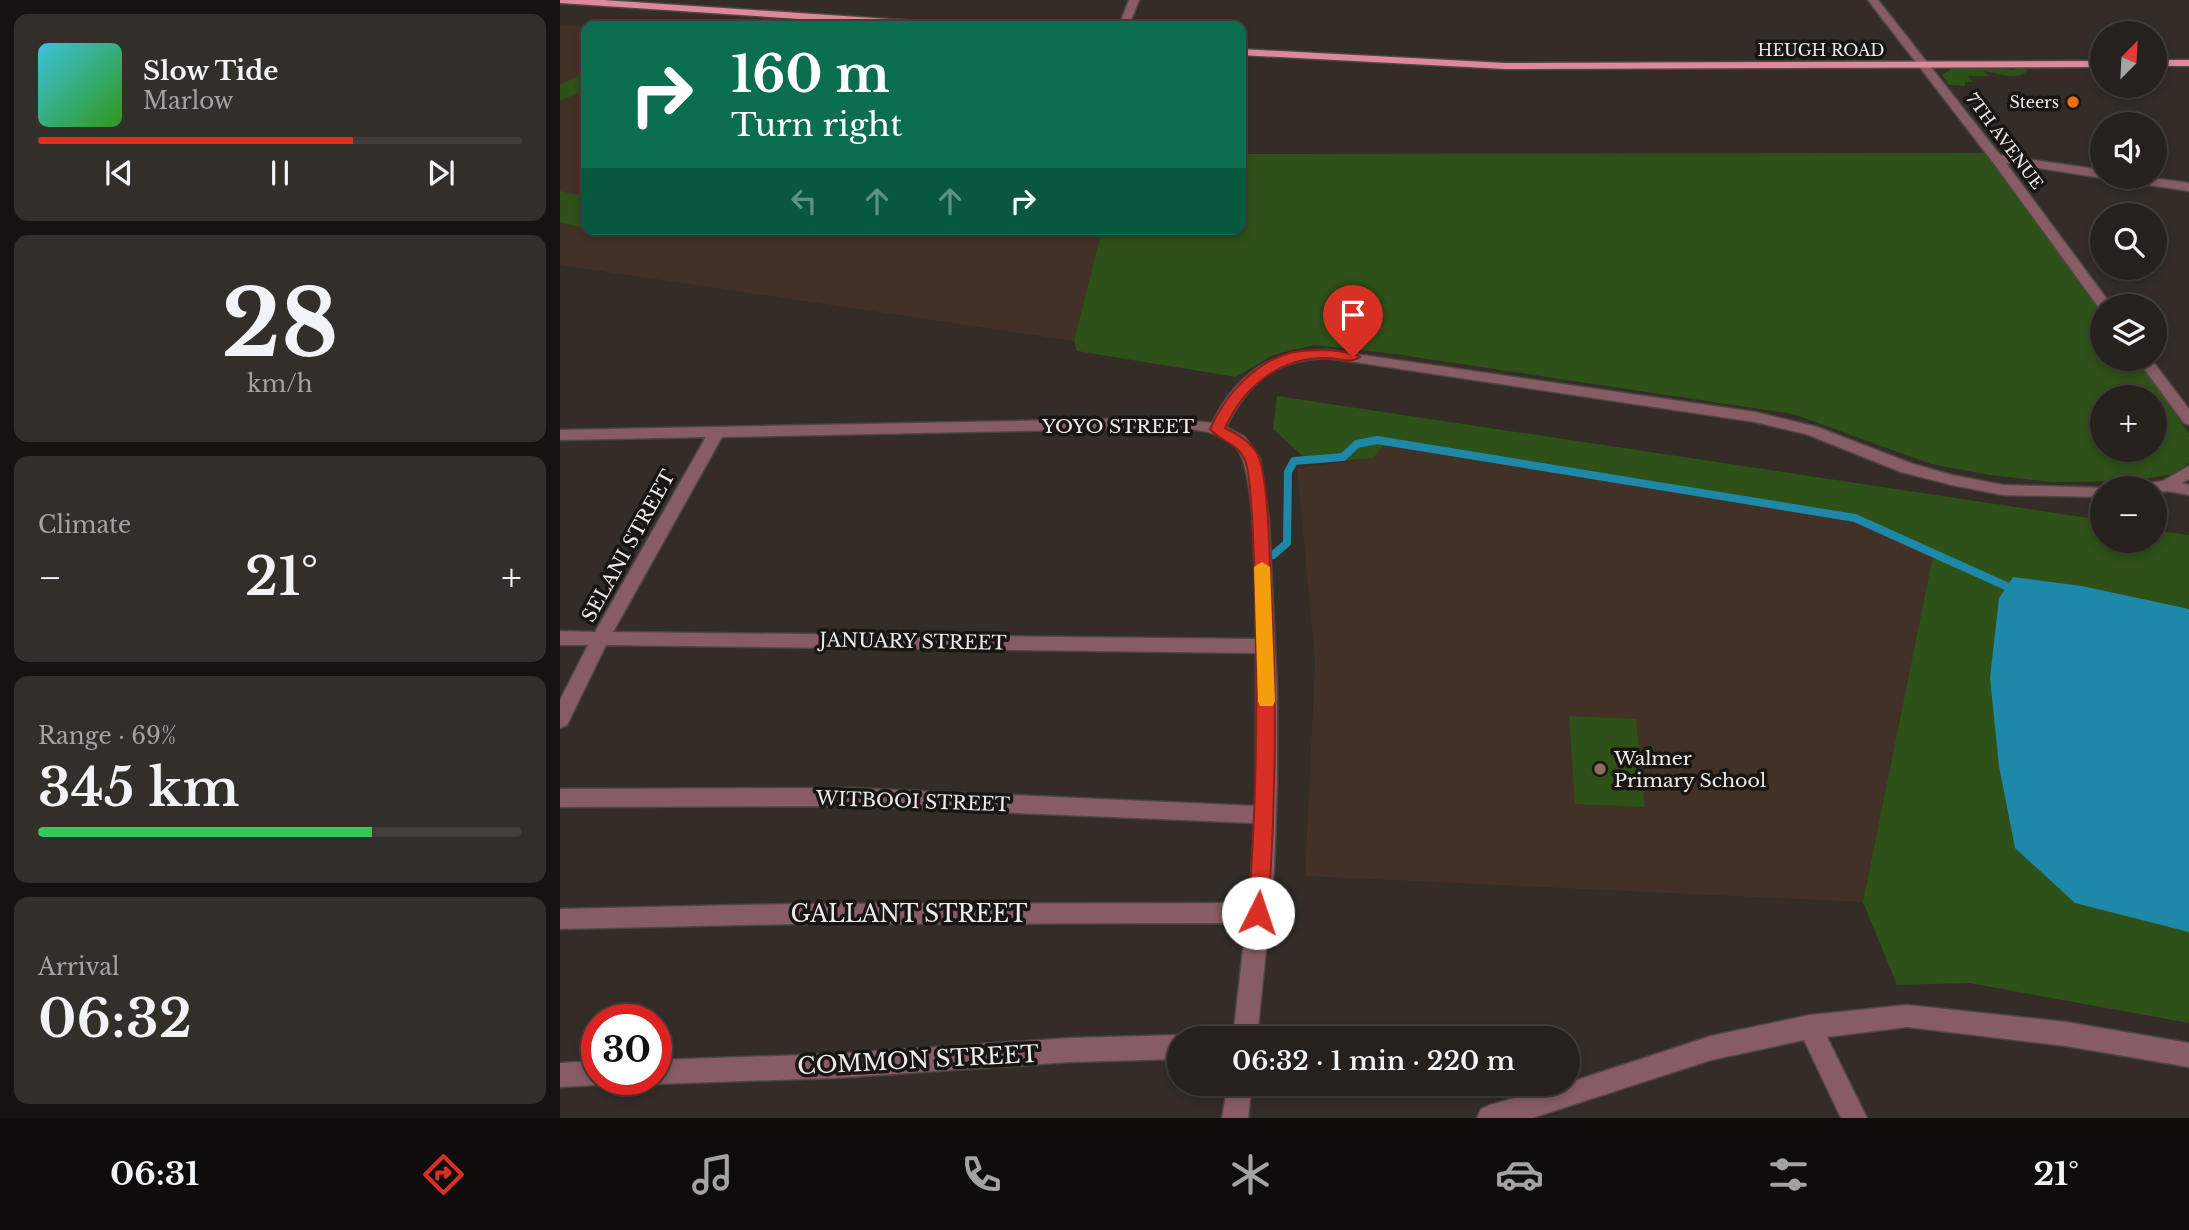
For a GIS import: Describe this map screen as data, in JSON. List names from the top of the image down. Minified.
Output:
{"streets":{"main road":["HEUGH ROAD"],"street":["7TH AVENUE","YOYO STREET","SELANI STREET","JANUARY STREET","WITBOOI STREET","GALLANT STREET","COMMON STREET"]},"crossings":[["HEUGH ROAD","7TH AVENUE"],["YOYO STREET","SELANI STREET"],["YOYO STREET","JANUARY STREET"],["YOYO STREET","WITBOOI STREET"],["YOYO STREET","GALLANT STREET"],["SELANI STREET","JANUARY STREET"]],"places":["Steers","Walmer Primary School"],"north":"top right","page":{"map_buttons":["+","−"],"turn":["160 m","Turn right"],"song":["Slow Tide","Marlow"],"tile":[["28","km/h"],"Climate",["Range · 69%","345 km"],["Arrival","06:32"]],"heat":["−","21°","+"],"limit":"30","trip":"06:32 · 1 min · 220 m","tabs":["06:31","21°"]}}
